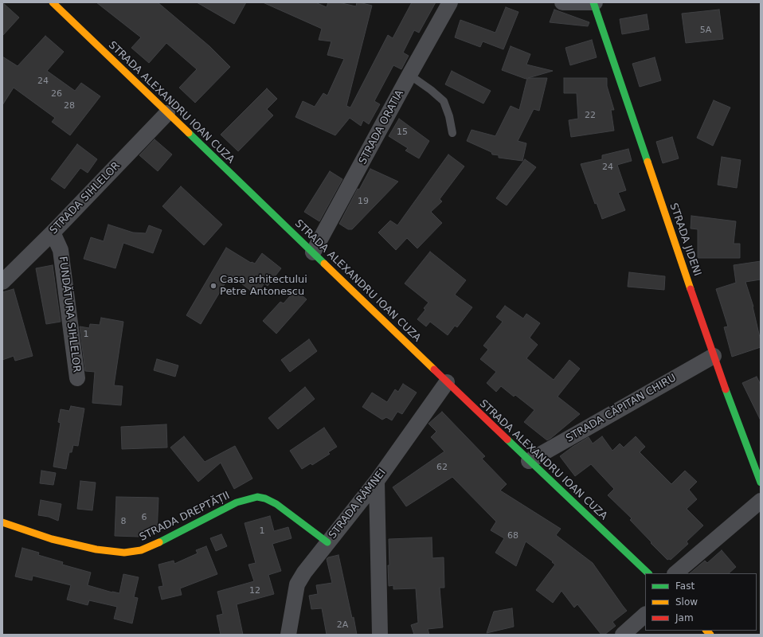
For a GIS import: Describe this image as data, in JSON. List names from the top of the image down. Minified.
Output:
{"streets":{"street":["STRADA ALEXANDRU IOAN CUZA","STRADA ORATIA","STRADA SIHLELOR","STRADA JIDENI","FUNDĂTURA SIHLELOR","STRADA CĂPITAN CHIRU","STRADA RÂMNEI","STRADA DREPTĂȚII"]},"crossings":[["STRADA ALEXANDRU IOAN CUZA","STRADA ORATIA"],["STRADA ALEXANDRU IOAN CUZA","STRADA SIHLELOR"],["STRADA ALEXANDRU IOAN CUZA","STRADA CĂPITAN CHIRU"],["STRADA ALEXANDRU IOAN CUZA","STRADA RÂMNEI"],["STRADA SIHLELOR","FUNDĂTURA SIHLELOR"],["STRADA JIDENI","STRADA CĂPITAN CHIRU"],["STRADA RÂMNEI","STRADA DREPTĂȚII"]],"places":["Casa arhitectului Petre Antonescu"],"house_numbers":["5A","24","26","28","22","15","24","19","1","62","6","8","1","68","12","2A"],"legend":["Fast","Slow","Jam"]}
